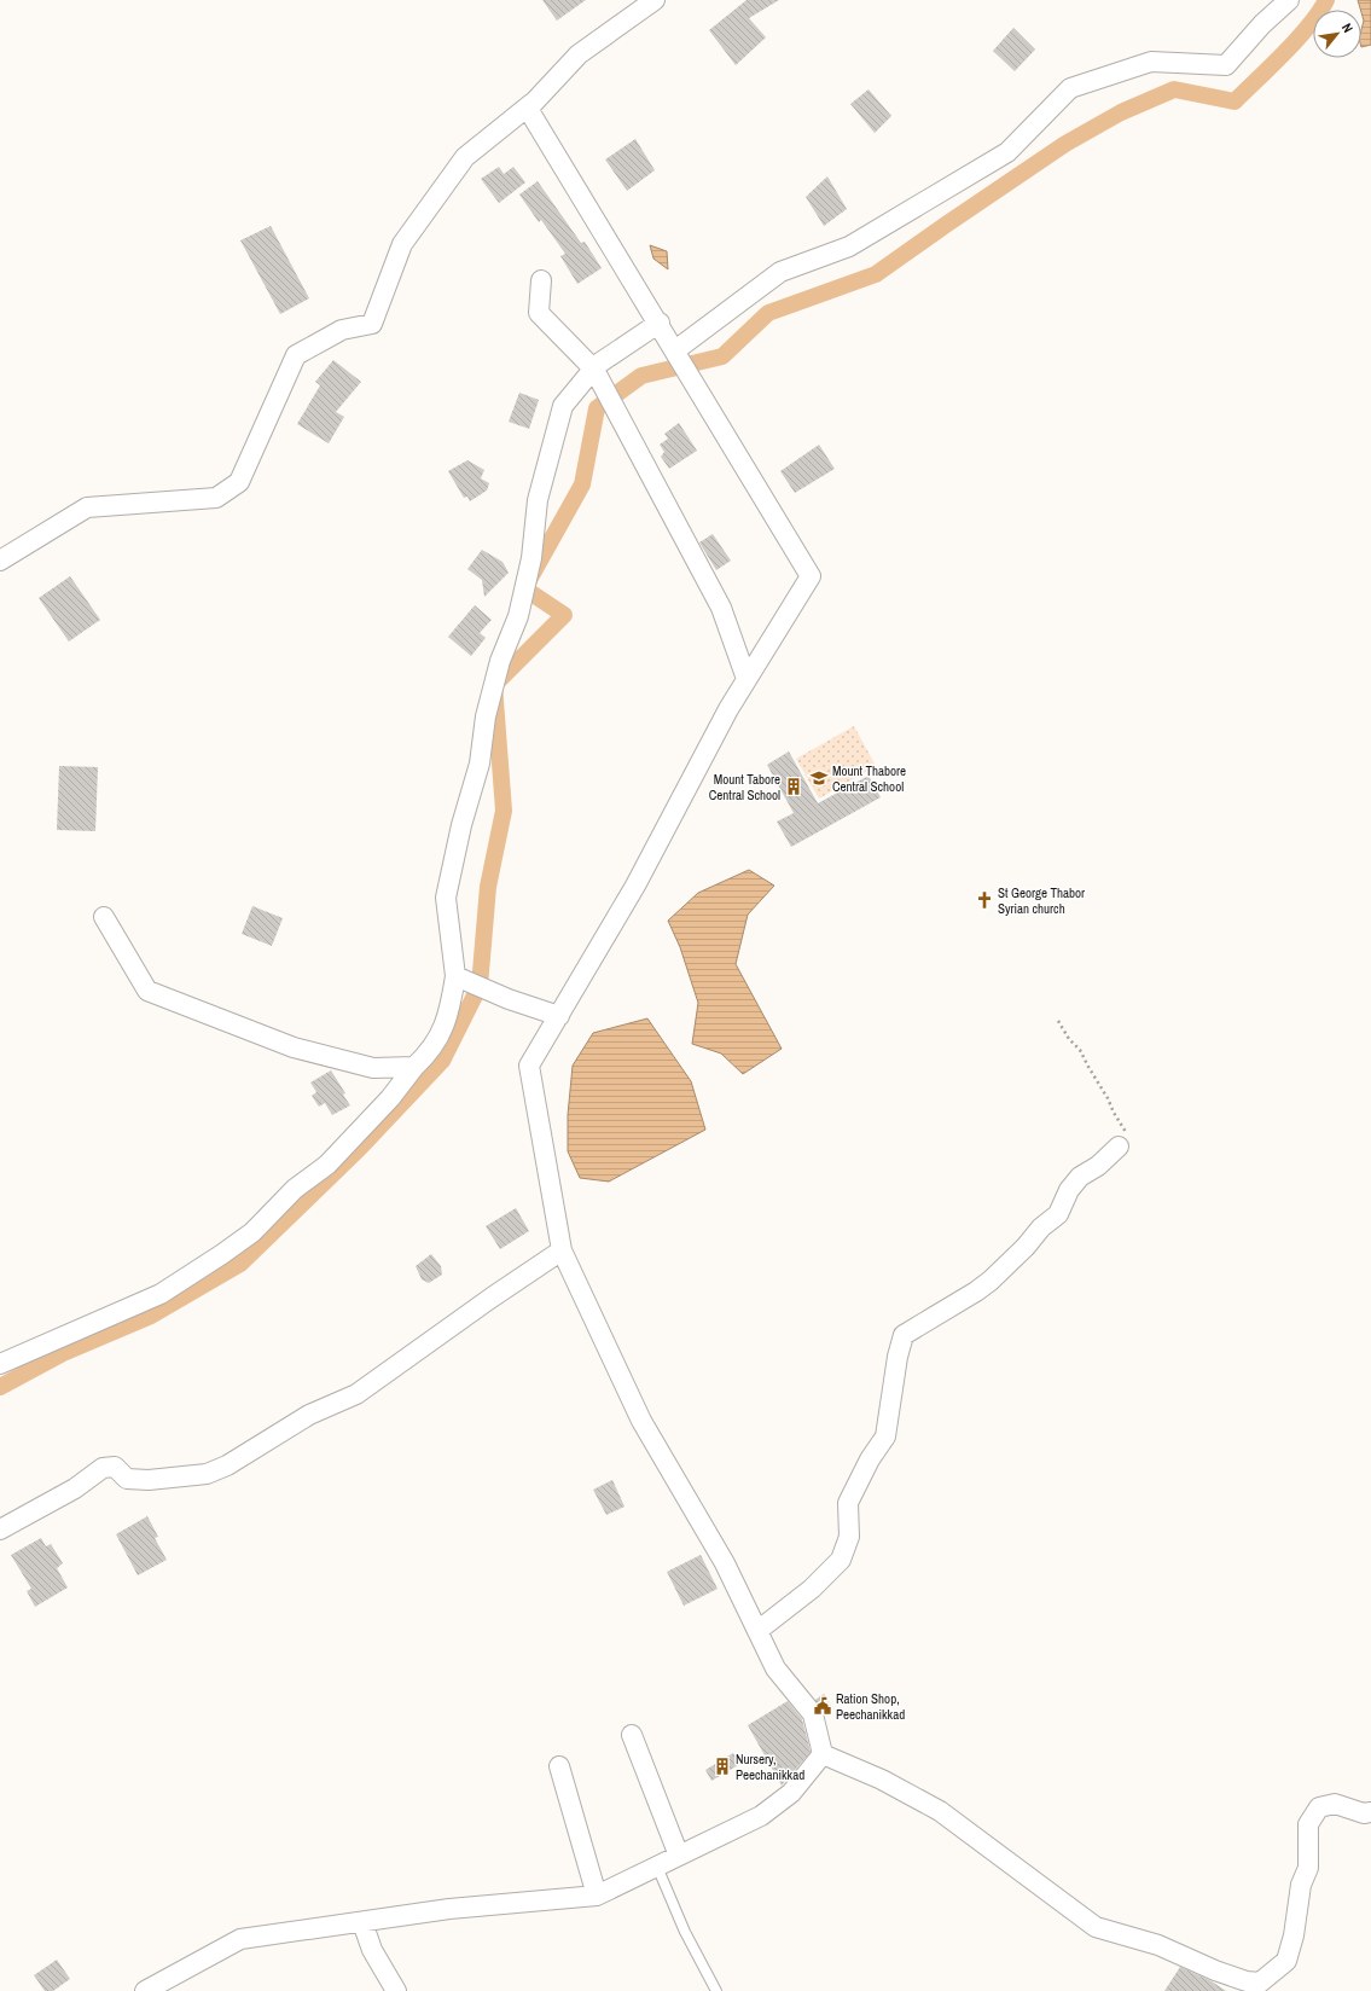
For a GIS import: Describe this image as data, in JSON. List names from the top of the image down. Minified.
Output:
{"places":{"school or university":["Mount Thabore Central School"],"building":["Mount Tabore Central School","Nursery, Peechanikkad"],"church":["St George Thabor Syrian church"],"public building":["Ration Shop, Peechanikkad"]},"north":"top right"}
